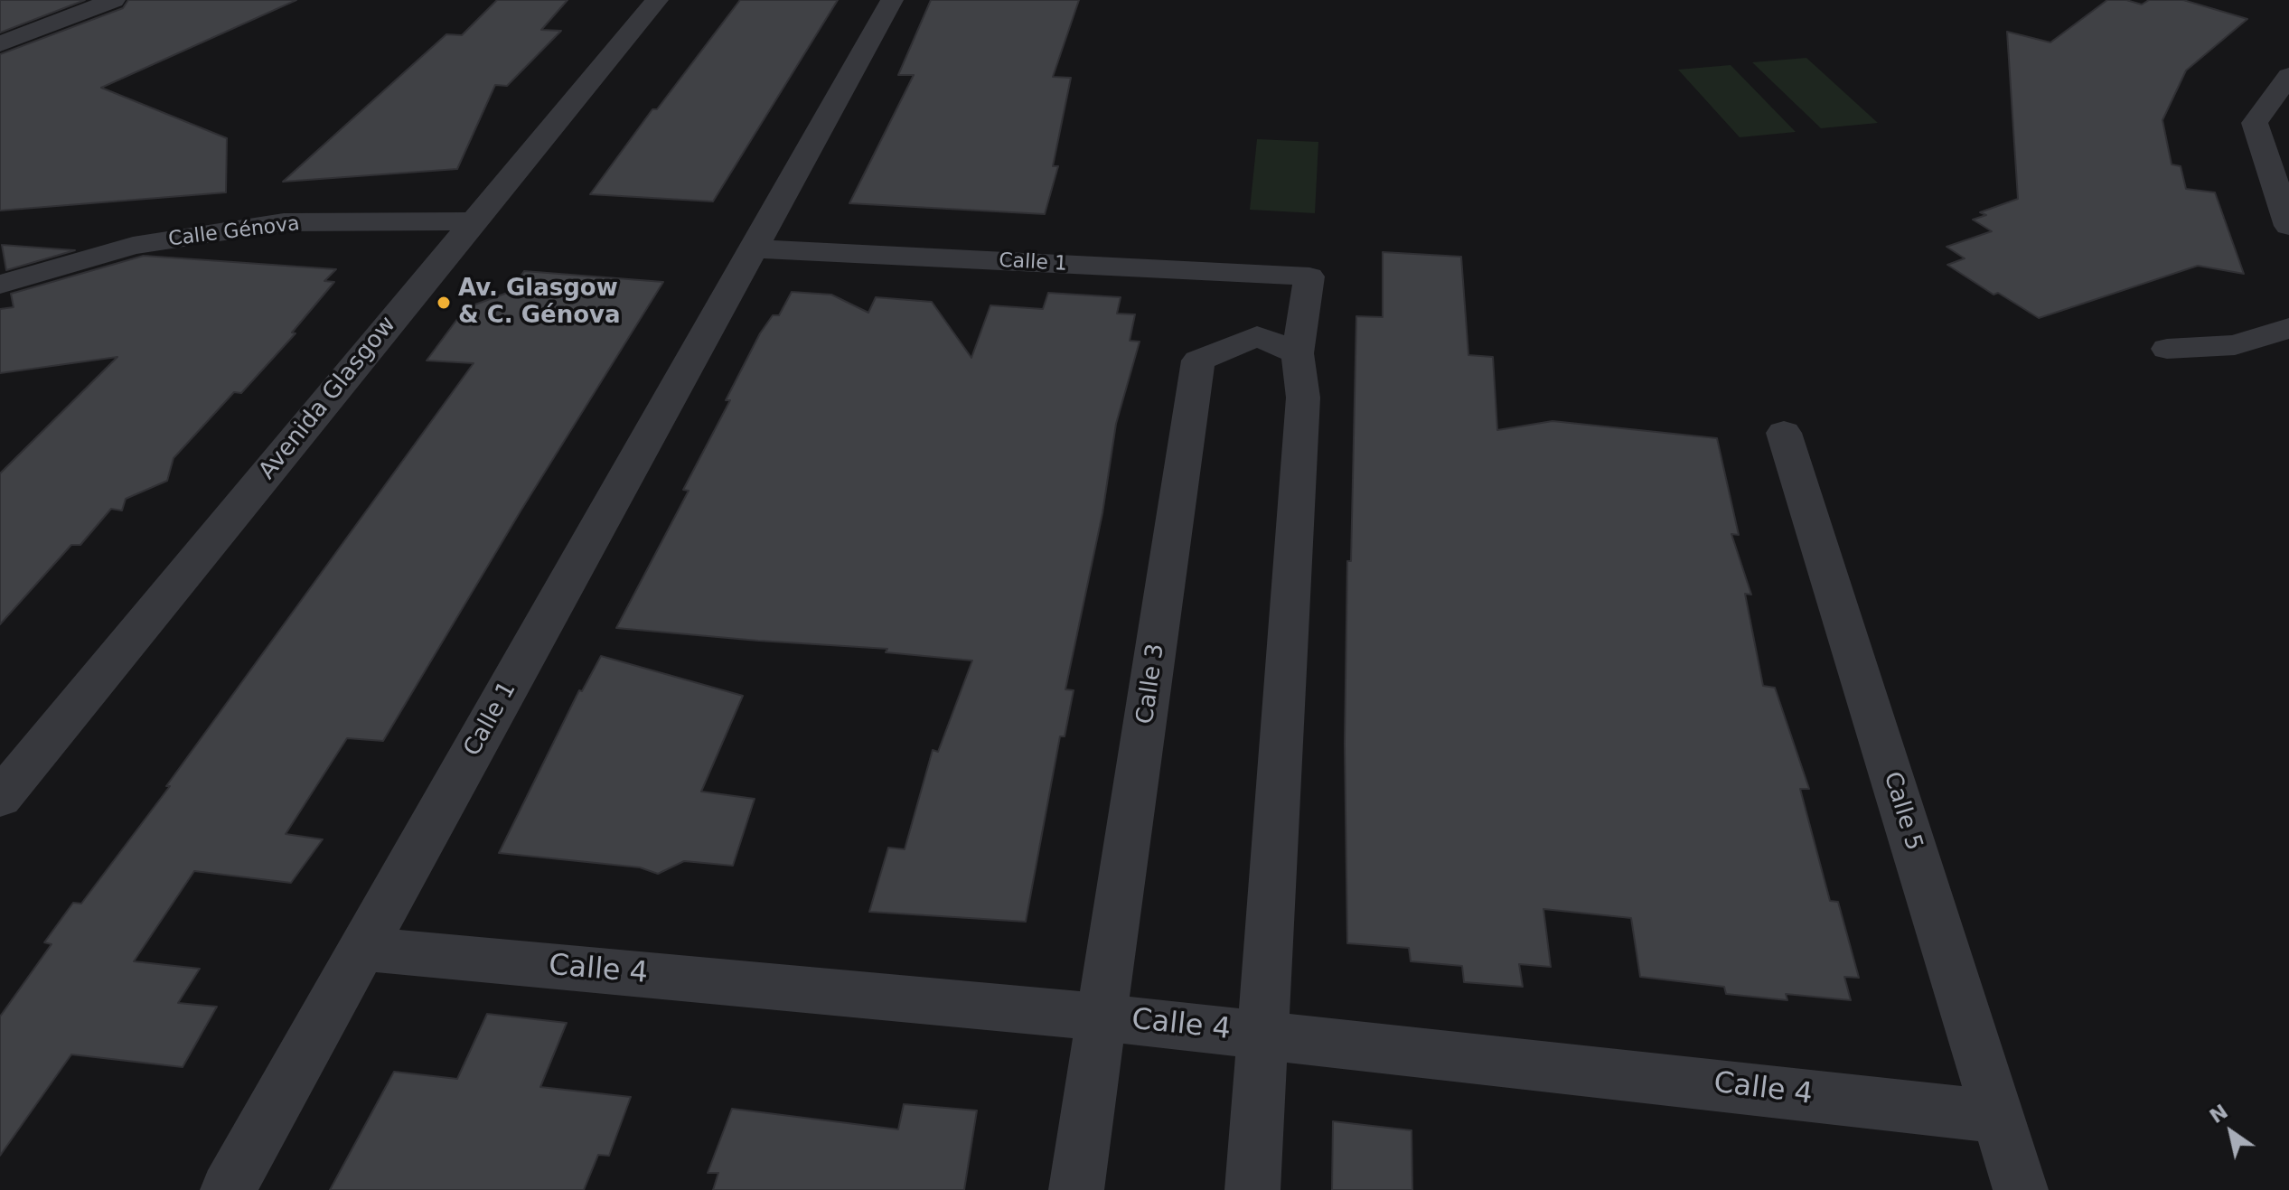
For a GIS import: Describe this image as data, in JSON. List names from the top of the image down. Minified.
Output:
{"streets":{"street":["Calle Génova","Calle 1","Avenida Glasgow","Calle 3","Calle 5","Calle 4"]},"crossings":[["Calle Génova","Avenida Glasgow"],["Calle 1","Calle 3"],["Calle 1","Calle 4"],["Calle 3","Calle 4"],["Calle 5","Calle 4"]],"places":["Av. Glasgow & C. Génova"],"north":"top left"}
